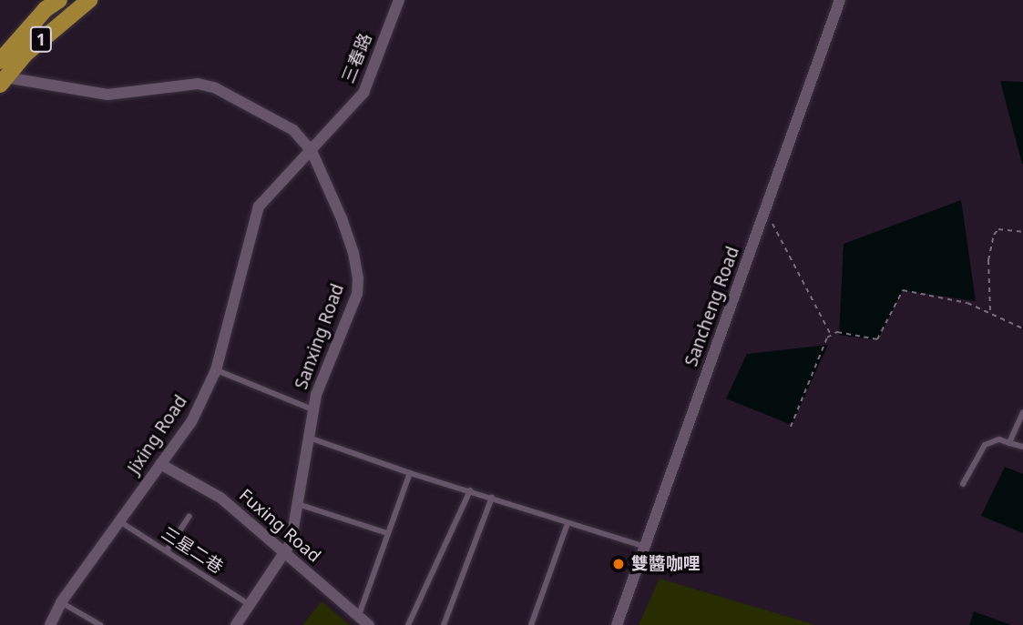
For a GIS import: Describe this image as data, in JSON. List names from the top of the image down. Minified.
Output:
{"streets":{"main road":["1"],"street":["三春路","Sancheng Road","Sanxing Road","Jixing Road","Fuxing Road"],"lane":["三星二巷"]},"crossings":[["1","Sanxing Road"],["三春路","Sanxing Road"],["三春路","Jixing Road"],["Sanxing Road","Jixing Road"],["Sanxing Road","Fuxing Road"],["Sanxing Road","三星二巷"],["Jixing Road","Fuxing Road"],["Jixing Road","三星二巷"]],"places":["雙醬咖哩"]}
